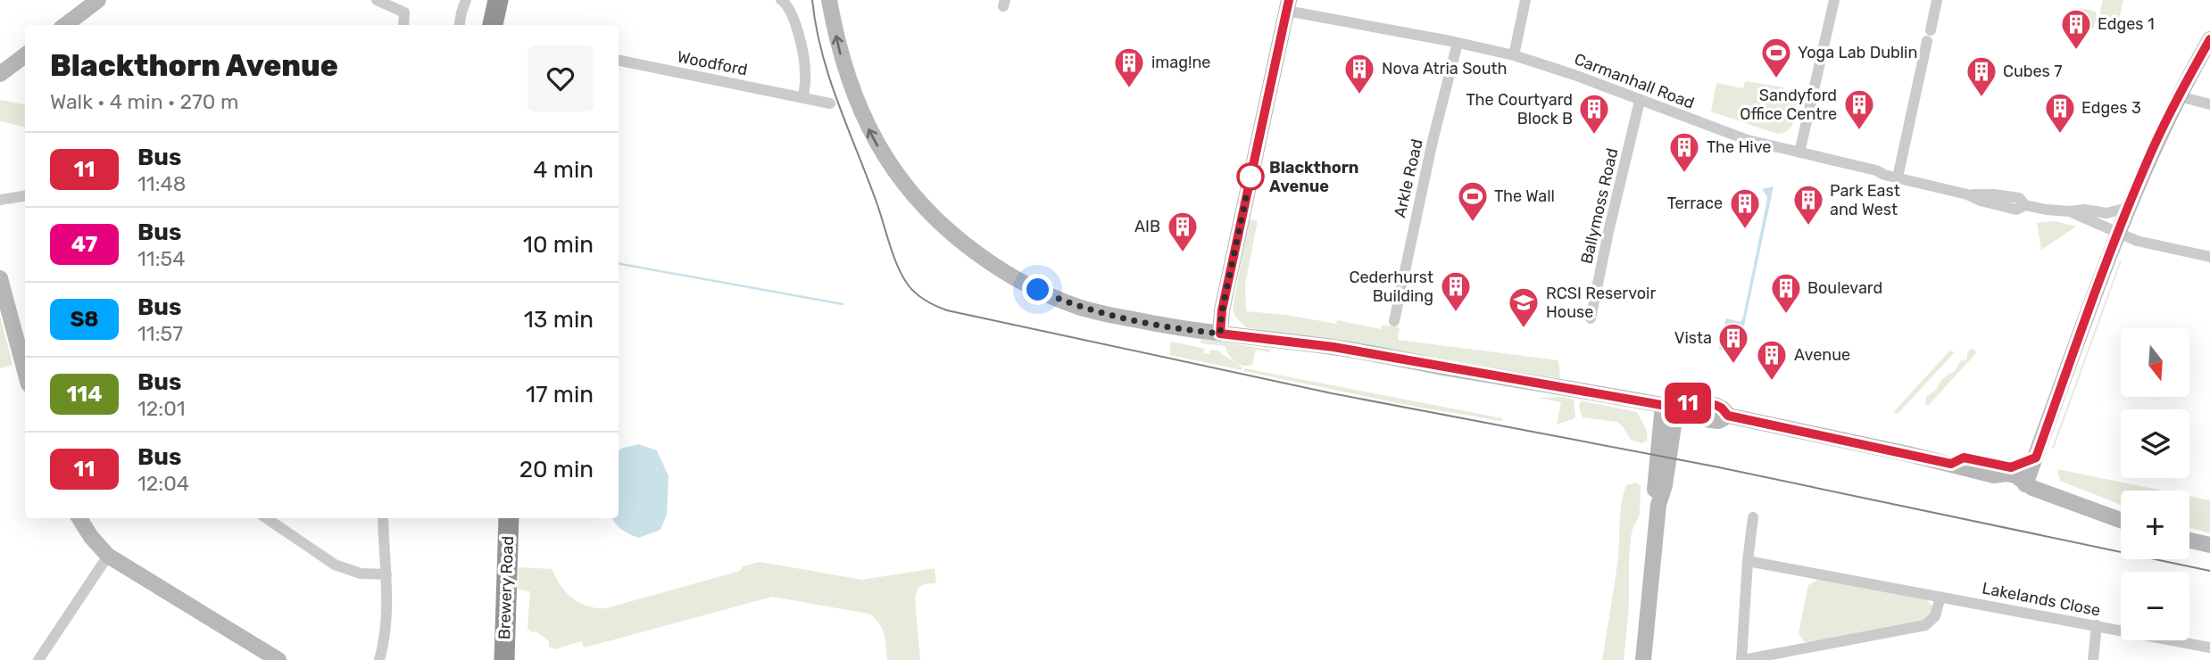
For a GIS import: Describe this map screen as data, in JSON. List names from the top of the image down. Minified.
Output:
{"streets":{"highway":["Brewery Road"],"street":["Woodford","Carmanhall Road","Arkle Road","Ballymoss Road","Lakelands Close"]},"crossings":[["Carmanhall Road","Arkle Road"],["Carmanhall Road","Ballymoss Road"]],"places":{"building":["Edges 1","imag!ne","Nova Atria South","Cubes 7","Sandyford Office Centre","Edges 3","The Courtyard Block B","The Hive","Park East and West","Terrace","AIB","Cederhurst Building","Boulevard","Vista","Avenue"],"sports":["Yoga Lab Dublin","The Wall"],"other":["Blackthorn Avenue"],"school or university":["RCSI Reservoir House"]},"lines":["bus line 11"],"north":"bottom","page":{"on_map":"11","heading":["Blackthorn Avenue","Walk · 4 min · 270 m"],"list":[{"mark":"11","name":"Bus","note":"11:48","value":"4 min"},{"mark":"47","name":"Bus","note":"11:54","value":"10 min"},{"mark":"S8","name":"Bus","note":"11:57","value":"13 min"},{"mark":"114","name":"Bus","note":"12:01","value":"17 min"},{"mark":"11","name":"Bus","note":"12:04","value":"20 min"}],"map_buttons":["+","−"]}}
